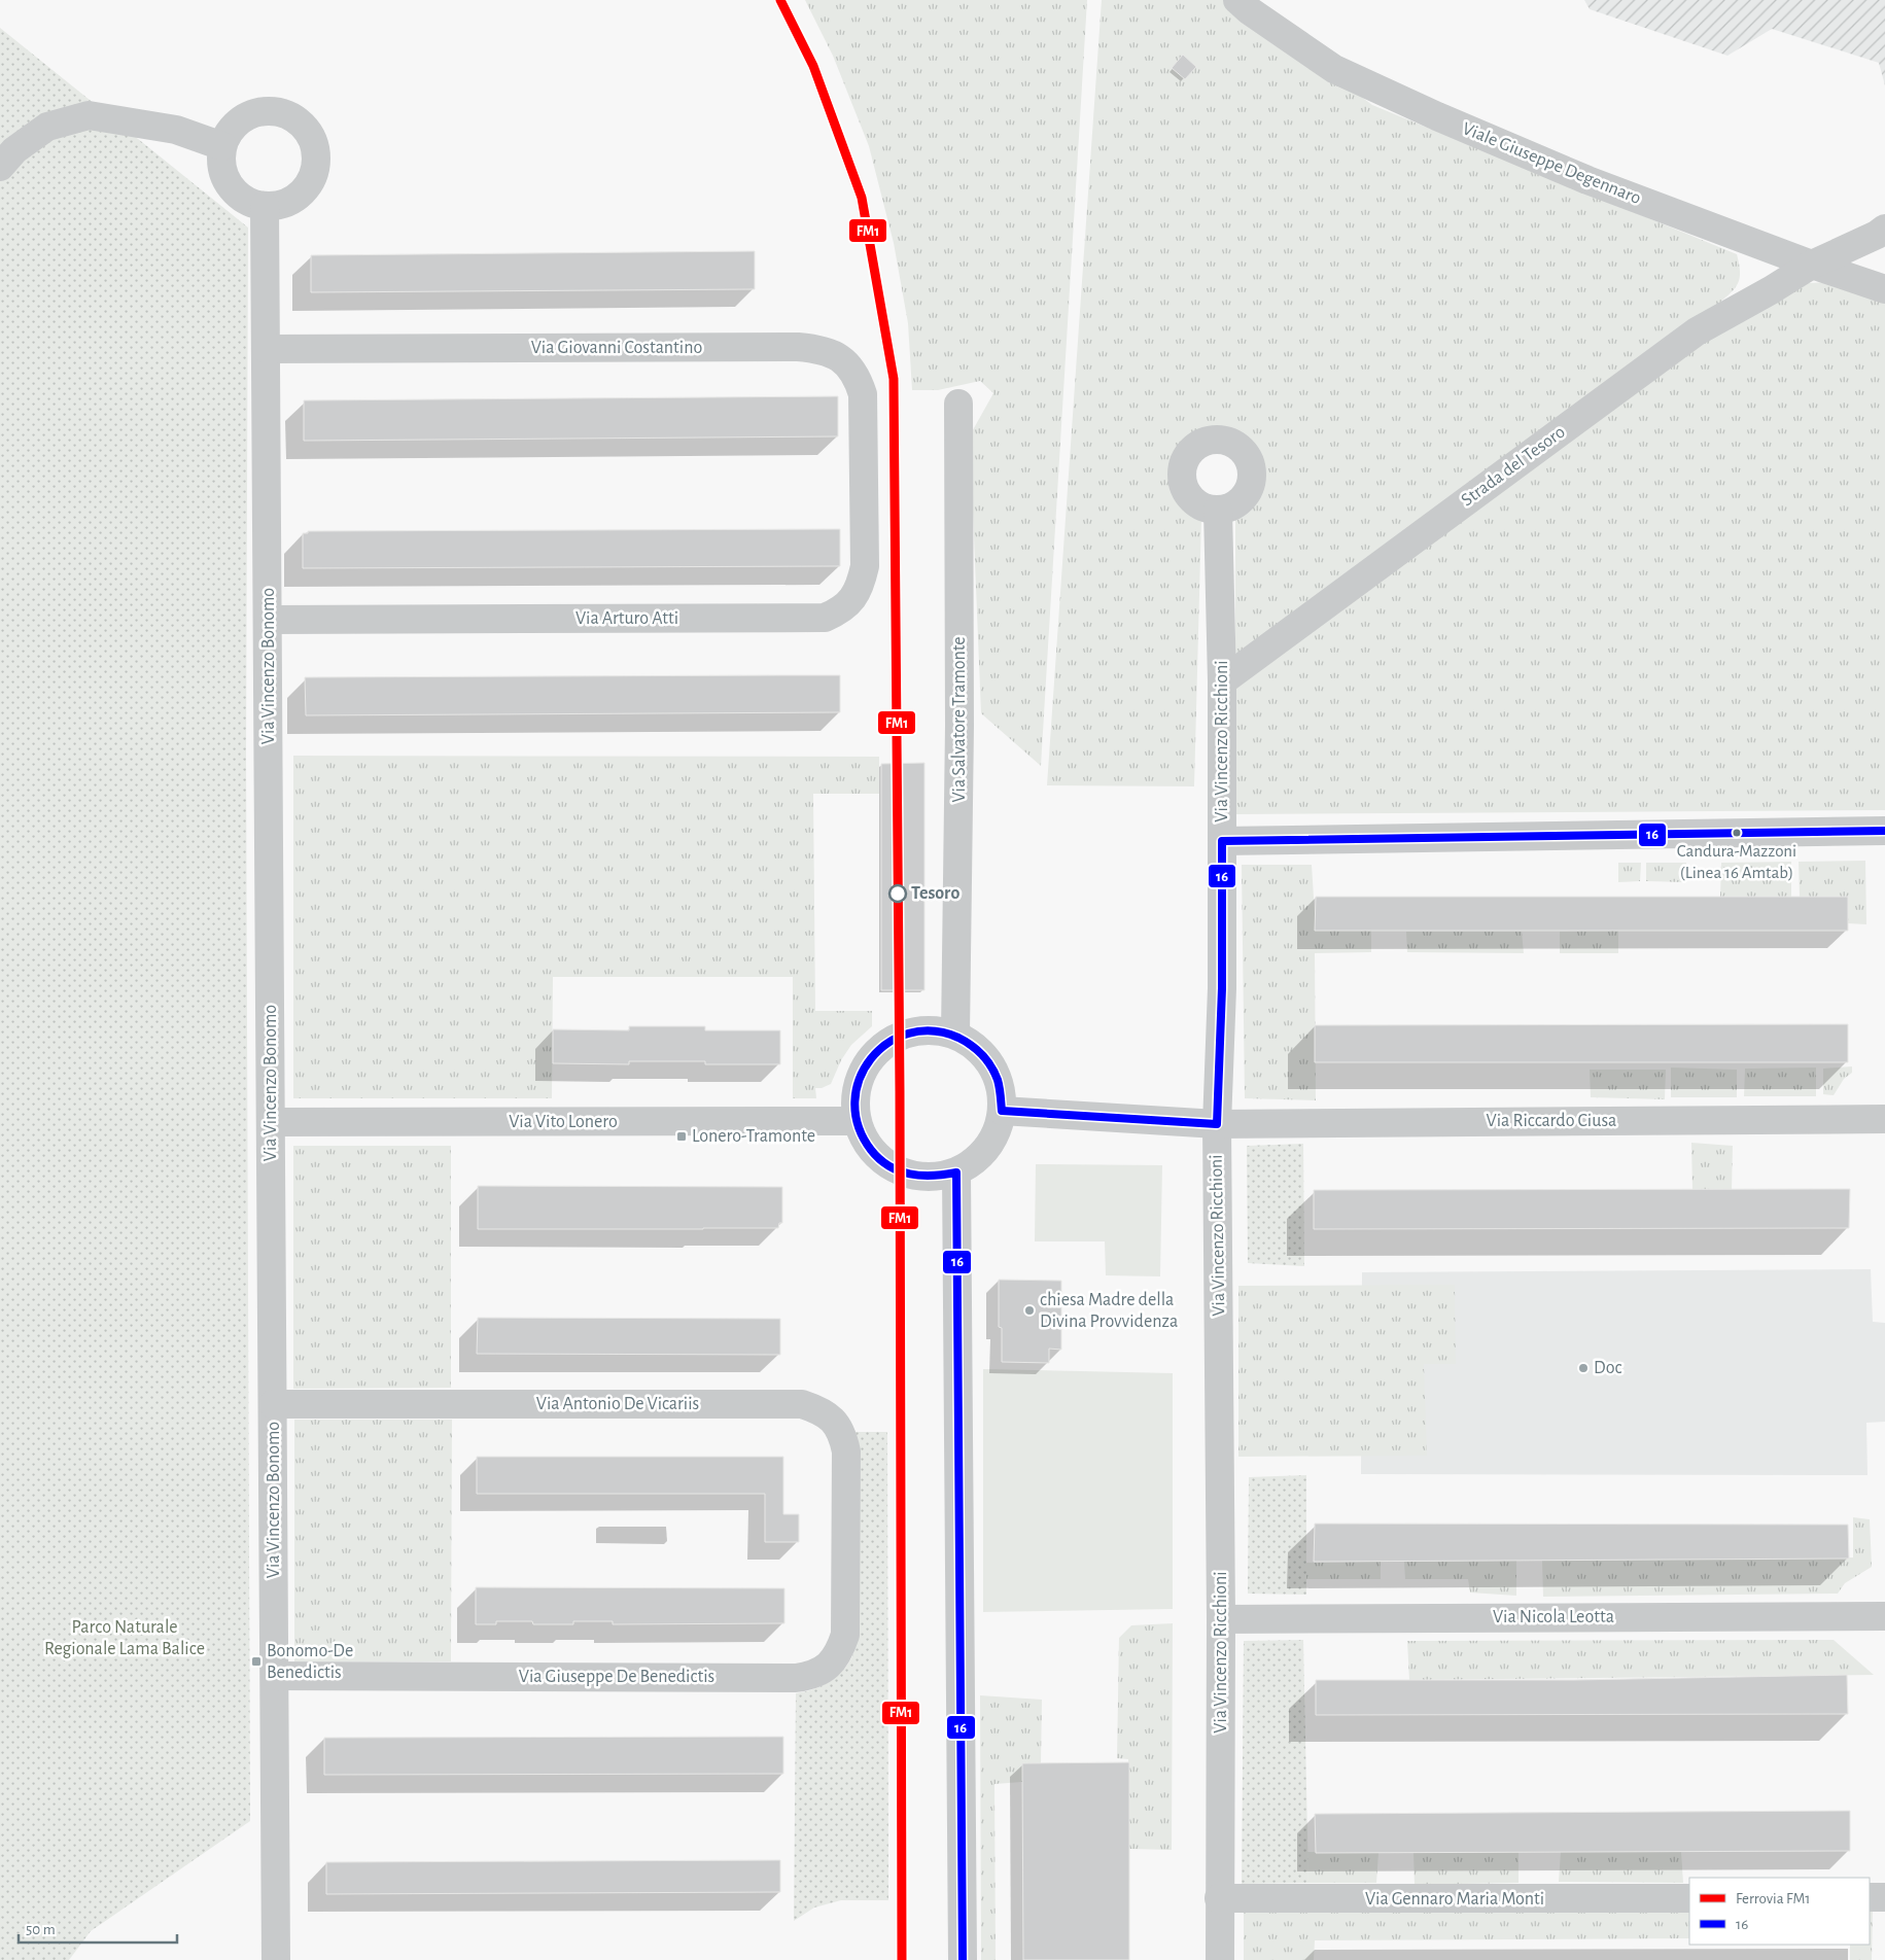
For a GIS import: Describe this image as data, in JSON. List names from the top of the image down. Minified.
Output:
{"streets":{"street":["Viale Giuseppe Degennaro","Via Giovanni Costantino","Strada del Tesoro","Via Arturo Atti","Via Vincenzo Bonomo","Via Salvatore Tramonte","Via Vincenzo Ricchioni","Via Riccardo Ciusa","Via Vito Lonero","Via Antonio De Vicariis","Via Nicola Leotta","Via Giuseppe De Benedictis","Via Gennaro Maria Monti"]},"crossings":[["Viale Giuseppe Degennaro","Strada del Tesoro"],["Via Giovanni Costantino","Via Arturo Atti"],["Via Giovanni Costantino","Via Vincenzo Bonomo"],["Strada del Tesoro","Via Vincenzo Ricchioni"],["Via Arturo Atti","Via Vincenzo Bonomo"],["Via Vincenzo Bonomo","Via Vito Lonero"],["Via Vincenzo Bonomo","Via Antonio De Vicariis"],["Via Vincenzo Bonomo","Via Giuseppe De Benedictis"],["Via Salvatore Tramonte","Via Riccardo Ciusa"],["Via Salvatore Tramonte","Via Vito Lonero"],["Via Vincenzo Ricchioni","Via Riccardo Ciusa"],["Via Vincenzo Ricchioni","Via Nicola Leotta"],["Via Vincenzo Ricchioni","Via Gennaro Maria Monti"],["Via Riccardo Ciusa","Via Vito Lonero"],["Via Antonio De Vicariis","Via Giuseppe De Benedictis"]],"parks":["Parco Naturale Regionale Lama Balice"],"places":{"other":["Candura-Mazzoni (Linea 16 Amtab)","Tesoro","chiesa Madre della Divina Provvidenza","Doc"],"transit":["Lonero-Tramonte","Bonomo-De Benedictis"]},"lines":["rail line FM1","transit line 16"],"legend":["Ferrovia FM1","16"],"scale_bar":"50 m"}
